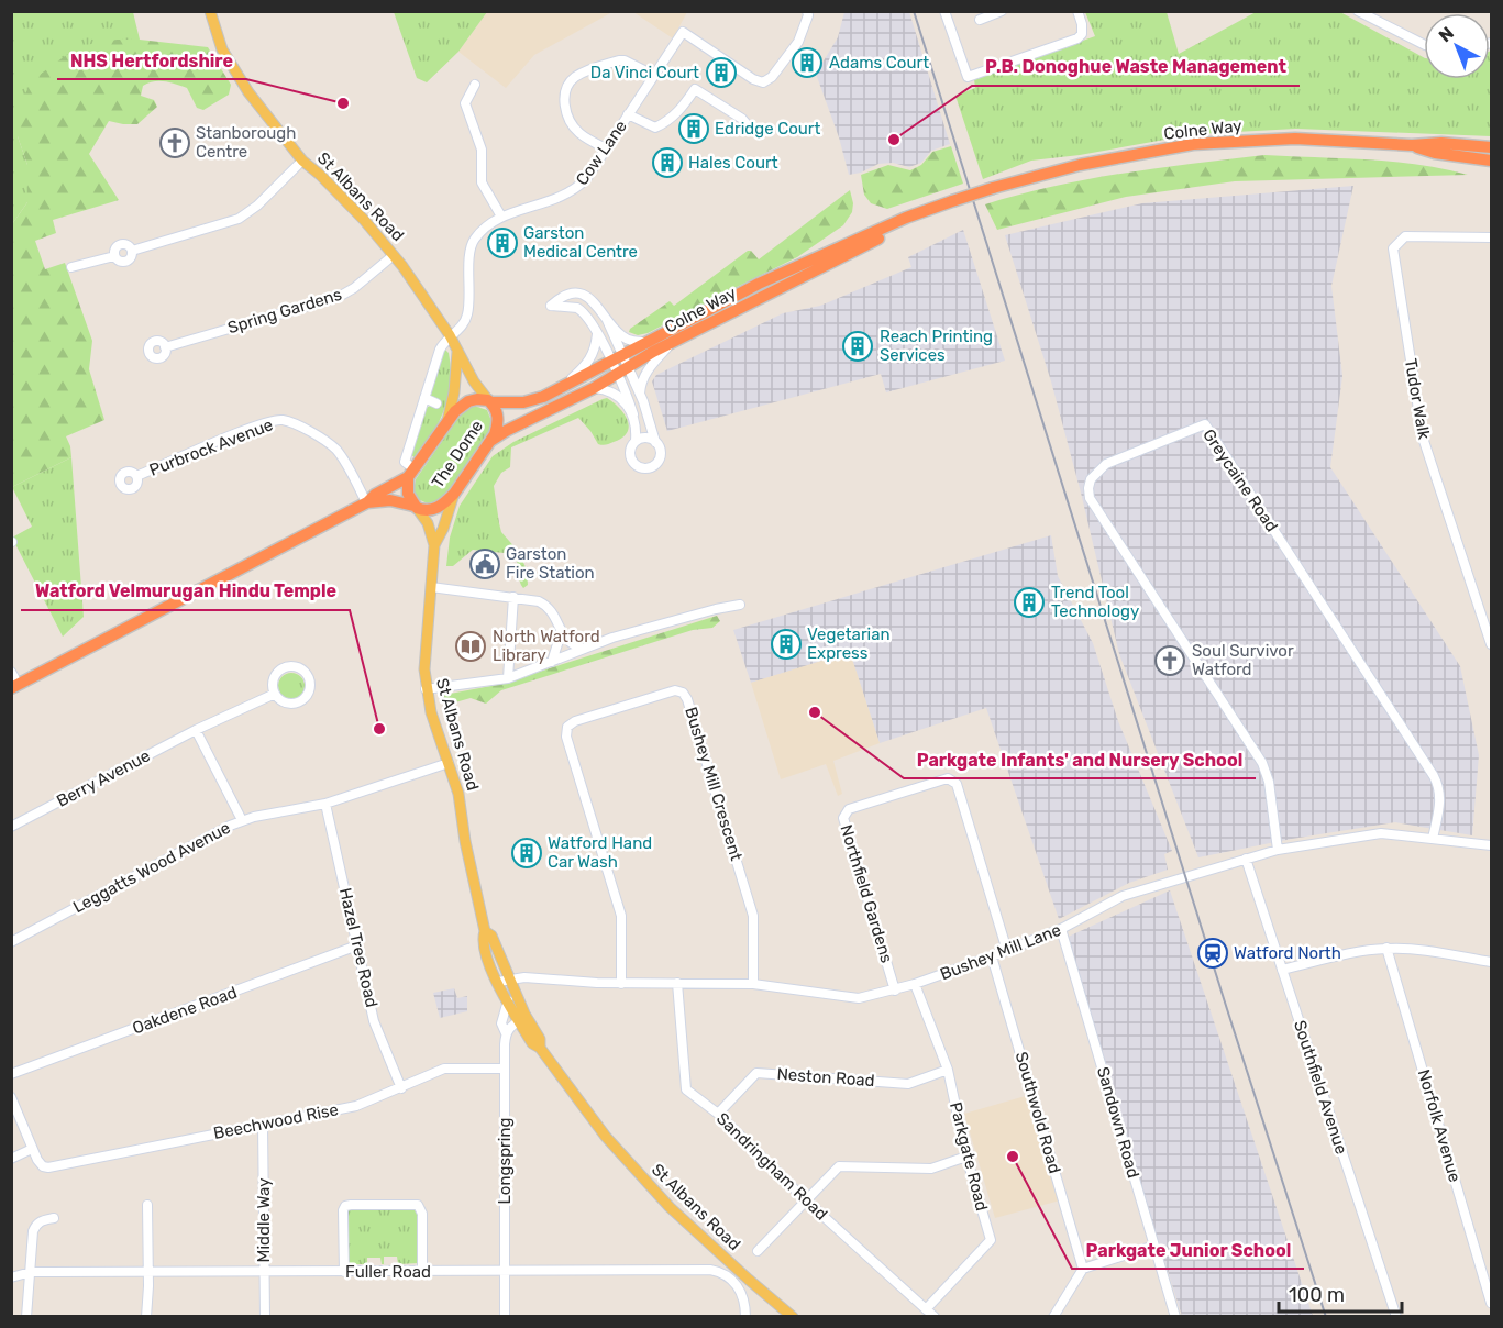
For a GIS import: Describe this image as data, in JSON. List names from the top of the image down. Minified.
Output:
{"streets":{"highway":["Colne Way","The Dome"],"main road":["St Albans Road"],"street":["Cow Lane","Spring Gardens","Tudor Walk","Purbrock Avenue","Greycaine Road","Berry Avenue","Bushey Mill Crescent","Leggatts Wood Avenue","Northfield Gardens","Hazel Tree Road","Bushey Mill Lane","Oakdene Road","Neston Road","Southfield Avenue","Southwold Road","Beechwood Rise","Sandown Road","Norfolk Avenue","Parkgate Road","Longspring","Sandringham Road","Middle Way","Fuller Road"]},"crossings":[["Colne Way","St Albans Road"],["Colne Way","The Dome"],["Cow Lane","St Albans Road"],["St Albans Road","Spring Gardens"],["St Albans Road","The Dome"],["St Albans Road","Leggatts Wood Avenue"],["St Albans Road","Bushey Mill Lane"],["St Albans Road","Longspring"],["Greycaine Road","Bushey Mill Lane"],["Bushey Mill Crescent","Bushey Mill Lane"],["Leggatts Wood Avenue","Hazel Tree Road"],["Northfield Gardens","Bushey Mill Lane"],["Hazel Tree Road","Oakdene Road"],["Hazel Tree Road","Beechwood Rise"],["Bushey Mill Lane","Southfield Avenue"],["Bushey Mill Lane","Southwold Road"],["Bushey Mill Lane","Sandown Road"],["Bushey Mill Lane","Parkgate Road"],["Bushey Mill Lane","Sandringham Road"],["Neston Road","Parkgate Road"],["Neston Road","Sandringham Road"],["Beechwood Rise","Longspring"],["Beechwood Rise","Middle Way"],["Parkgate Road","Sandringham Road"],["Longspring","Fuller Road"],["Middle Way","Fuller Road"]],"places":{"building":["Adams Court","Da Vinci Court","Edridge Court","Hales Court","Garston Medical Centre","Reach Printing Services","Trend Tool Technology","Vegetarian Express","Watford Hand Car Wash"],"other":["NHS Hertfordshire","P.B. Donoghue Waste Management","Parkgate Infants' and Nursery School","Watford Velmurugan Hindu Temple","Parkgate Junior School"],"church":["Stanborough Centre","Soul Survivor Watford"],"public building":["Garston Fire Station"],"library":["North Watford Library"],"station":["Watford North"]},"scale_bar":"100 m","north":"top left"}
